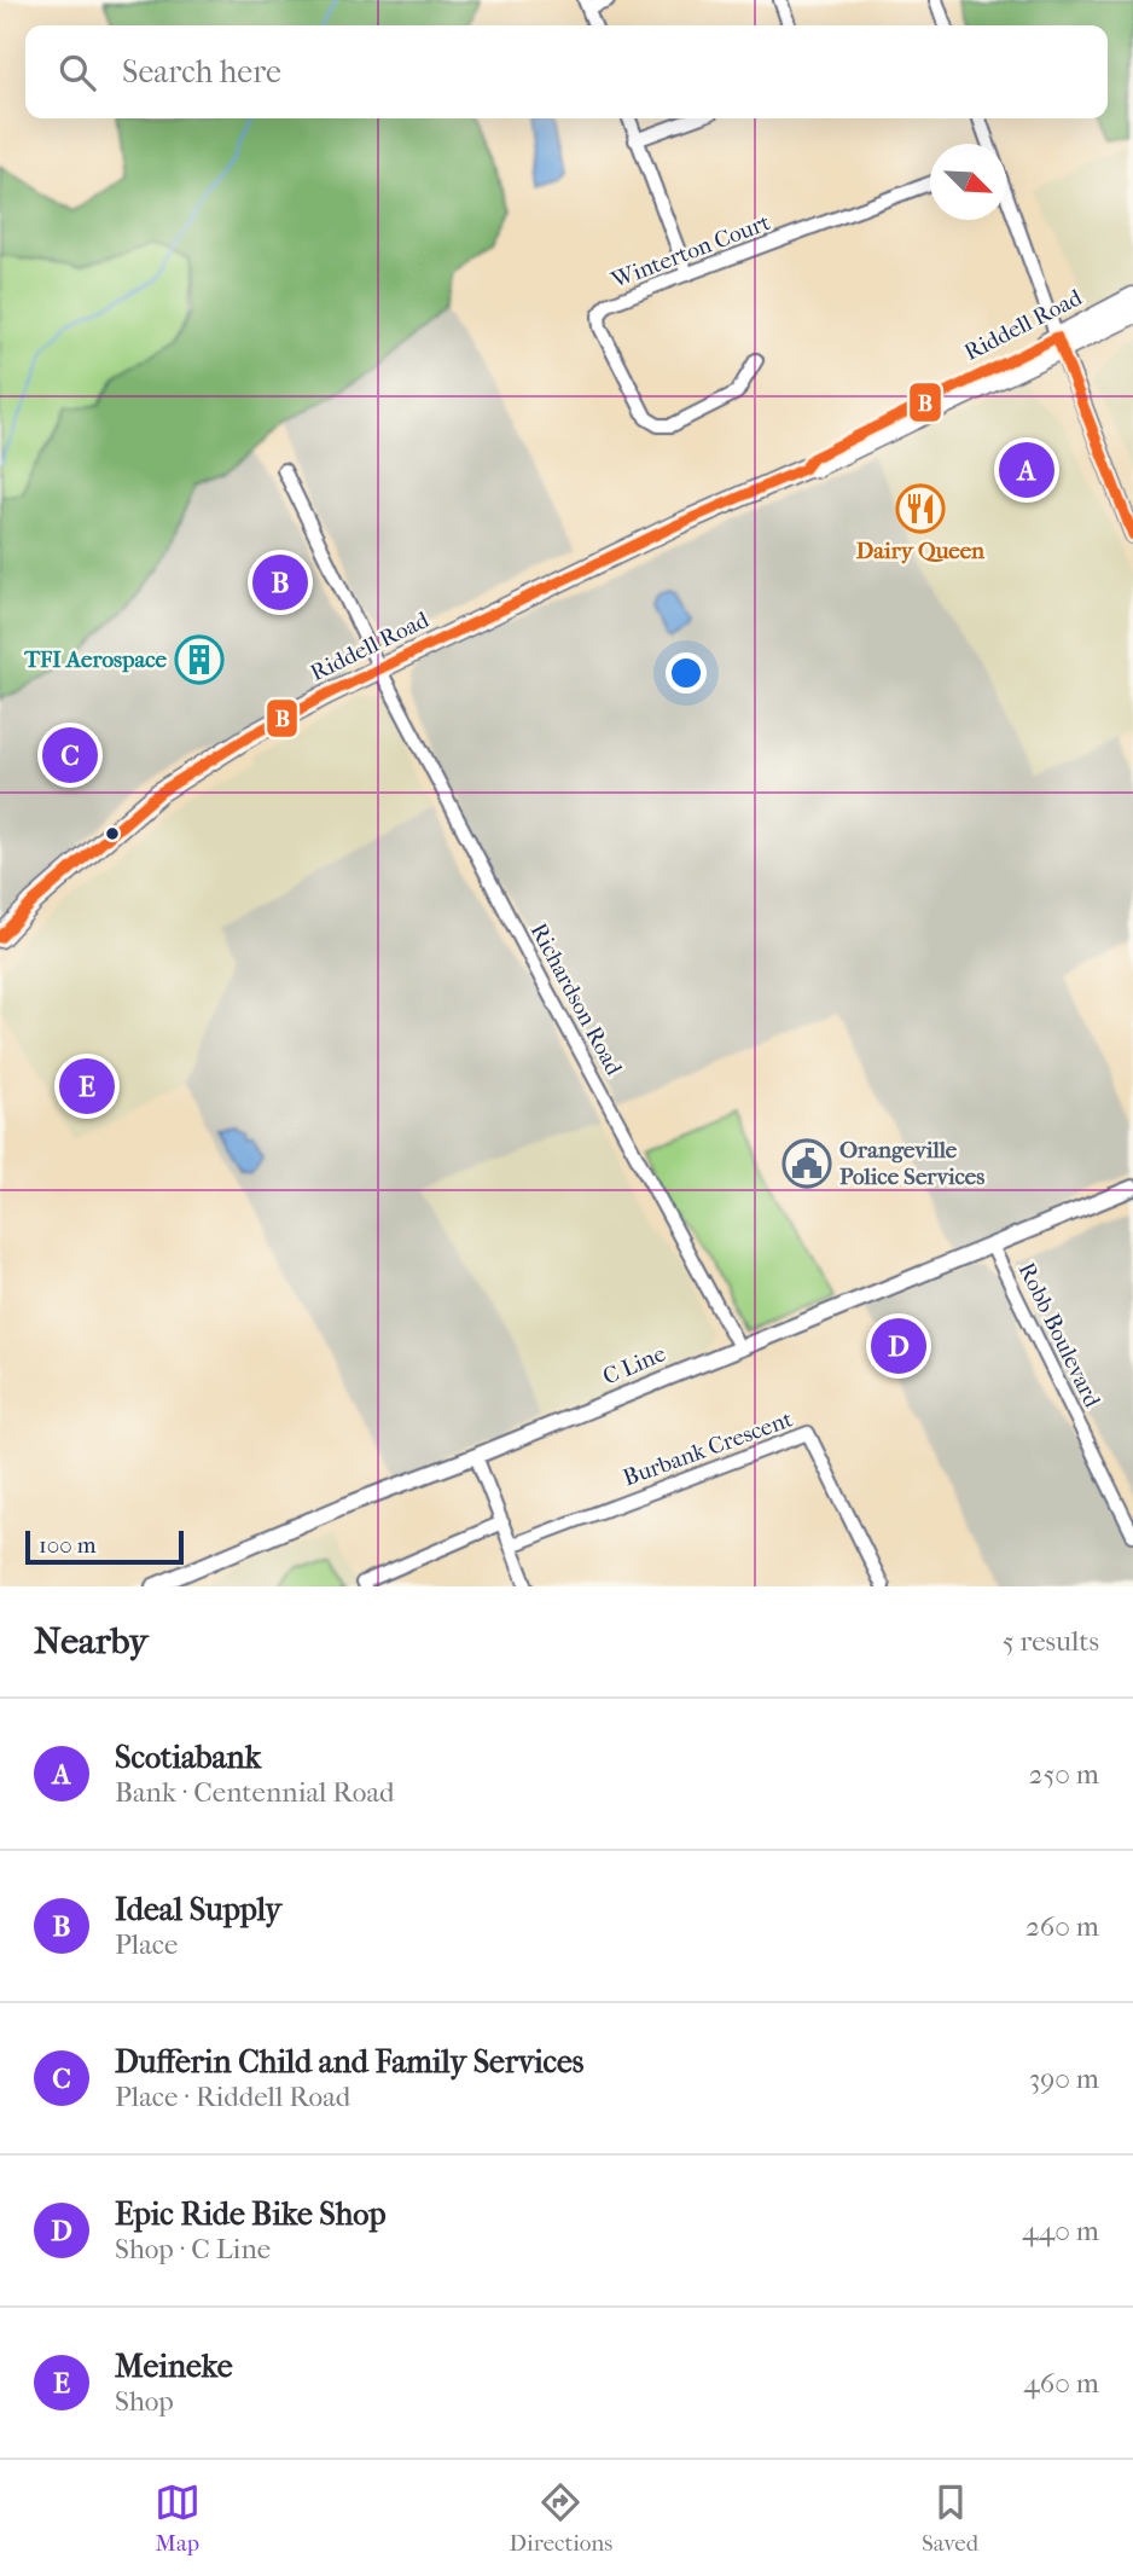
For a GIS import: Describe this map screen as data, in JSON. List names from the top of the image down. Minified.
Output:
{"streets":{"main road":["Riddell Road"],"street":["Winterton Court","Richardson Road","Robb Boulevard","C Line","Burbank Crescent"]},"crossings":[["Riddell Road","Richardson Road"],["Richardson Road","C Line"],["Robb Boulevard","C Line"]],"places":{"restaurant":["Dairy Queen"],"building":["TFI Aerospace"],"public building":["Orangeville Police Services"]},"lines":["transit line B"],"scale_bar":"100 m","north":"bottom right","page":{"search":"Search here","pins":["A","B","C","E","D"],"scale":"100 m","heading":["Nearby","5 results"],"list":[{"mark":"A","name":"Scotiabank","note":"Bank · Centennial Road","value":"250 m"},{"mark":"B","name":"Ideal Supply","note":"Place","value":"260 m"},{"mark":"C","name":"Dufferin Child and Family Services","note":"Place · Riddell Road","value":"390 m"},{"mark":"D","name":"Epic Ride Bike Shop","note":"Shop · C Line","value":"440 m"},{"mark":"E","name":"Meineke","note":"Shop","value":"460 m"}],"nav":["Map","Directions","Saved"]}}
